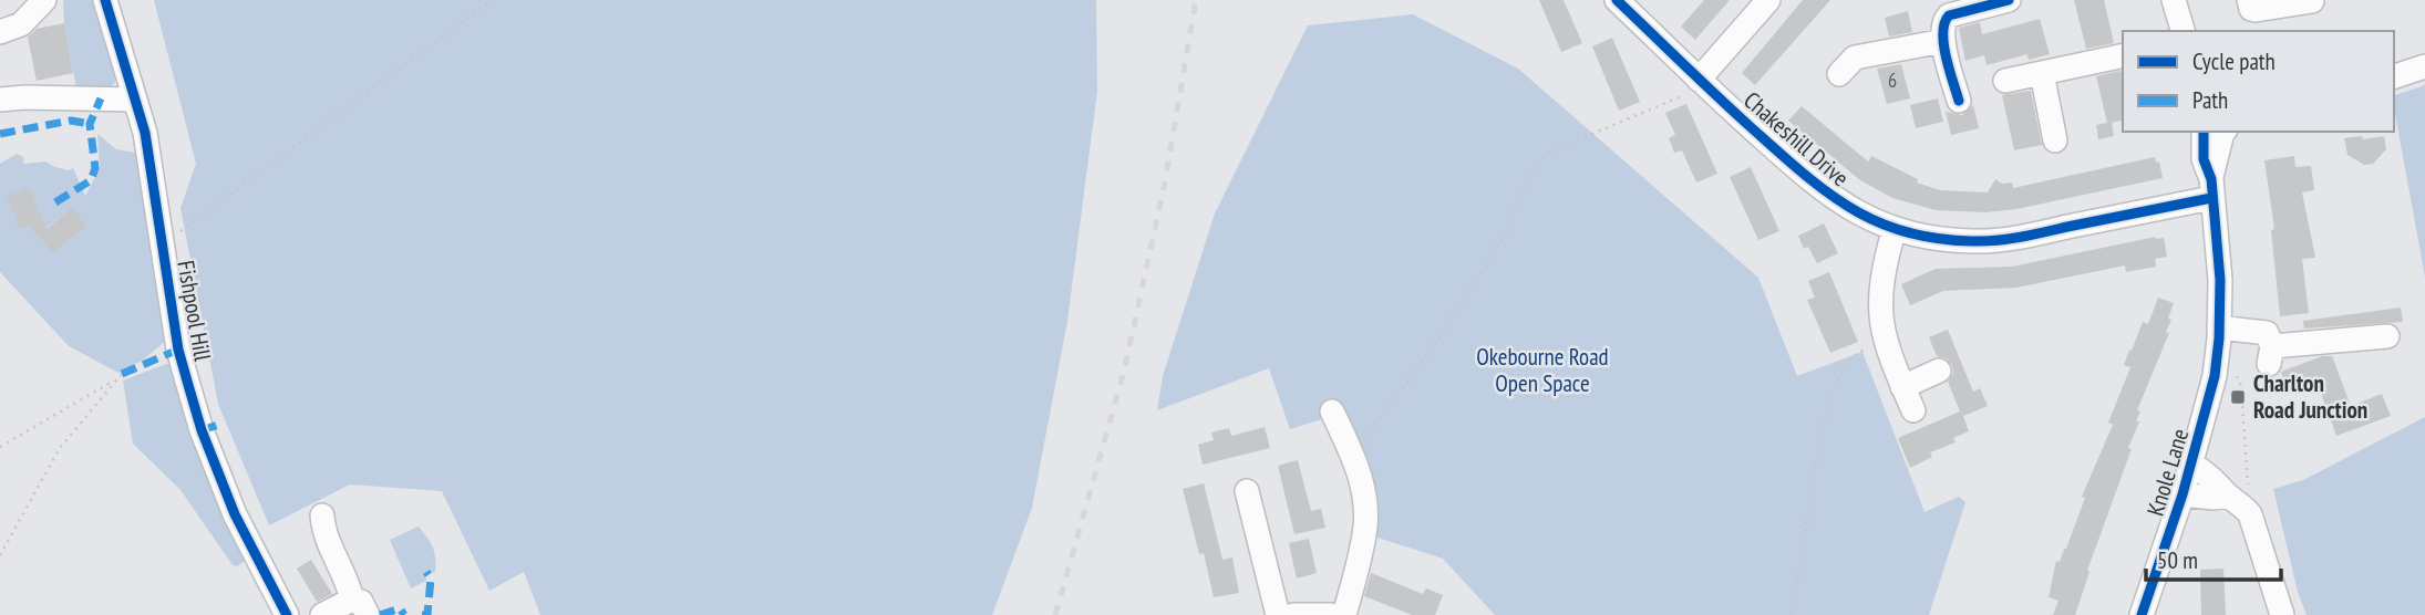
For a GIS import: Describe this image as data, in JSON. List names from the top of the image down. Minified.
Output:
{"streets":{"street":["Chakeshill Drive","Fishpool Hill","Knole Lane"]},"crossings":[["Chakeshill Drive","Knole Lane"]],"parks":["Okebourne Road Open Space"],"places":{"transit":["Charlton Road Junction"]},"house_numbers":["6"],"legend":["Cycle path","Path"],"scale_bar":"50 m"}
